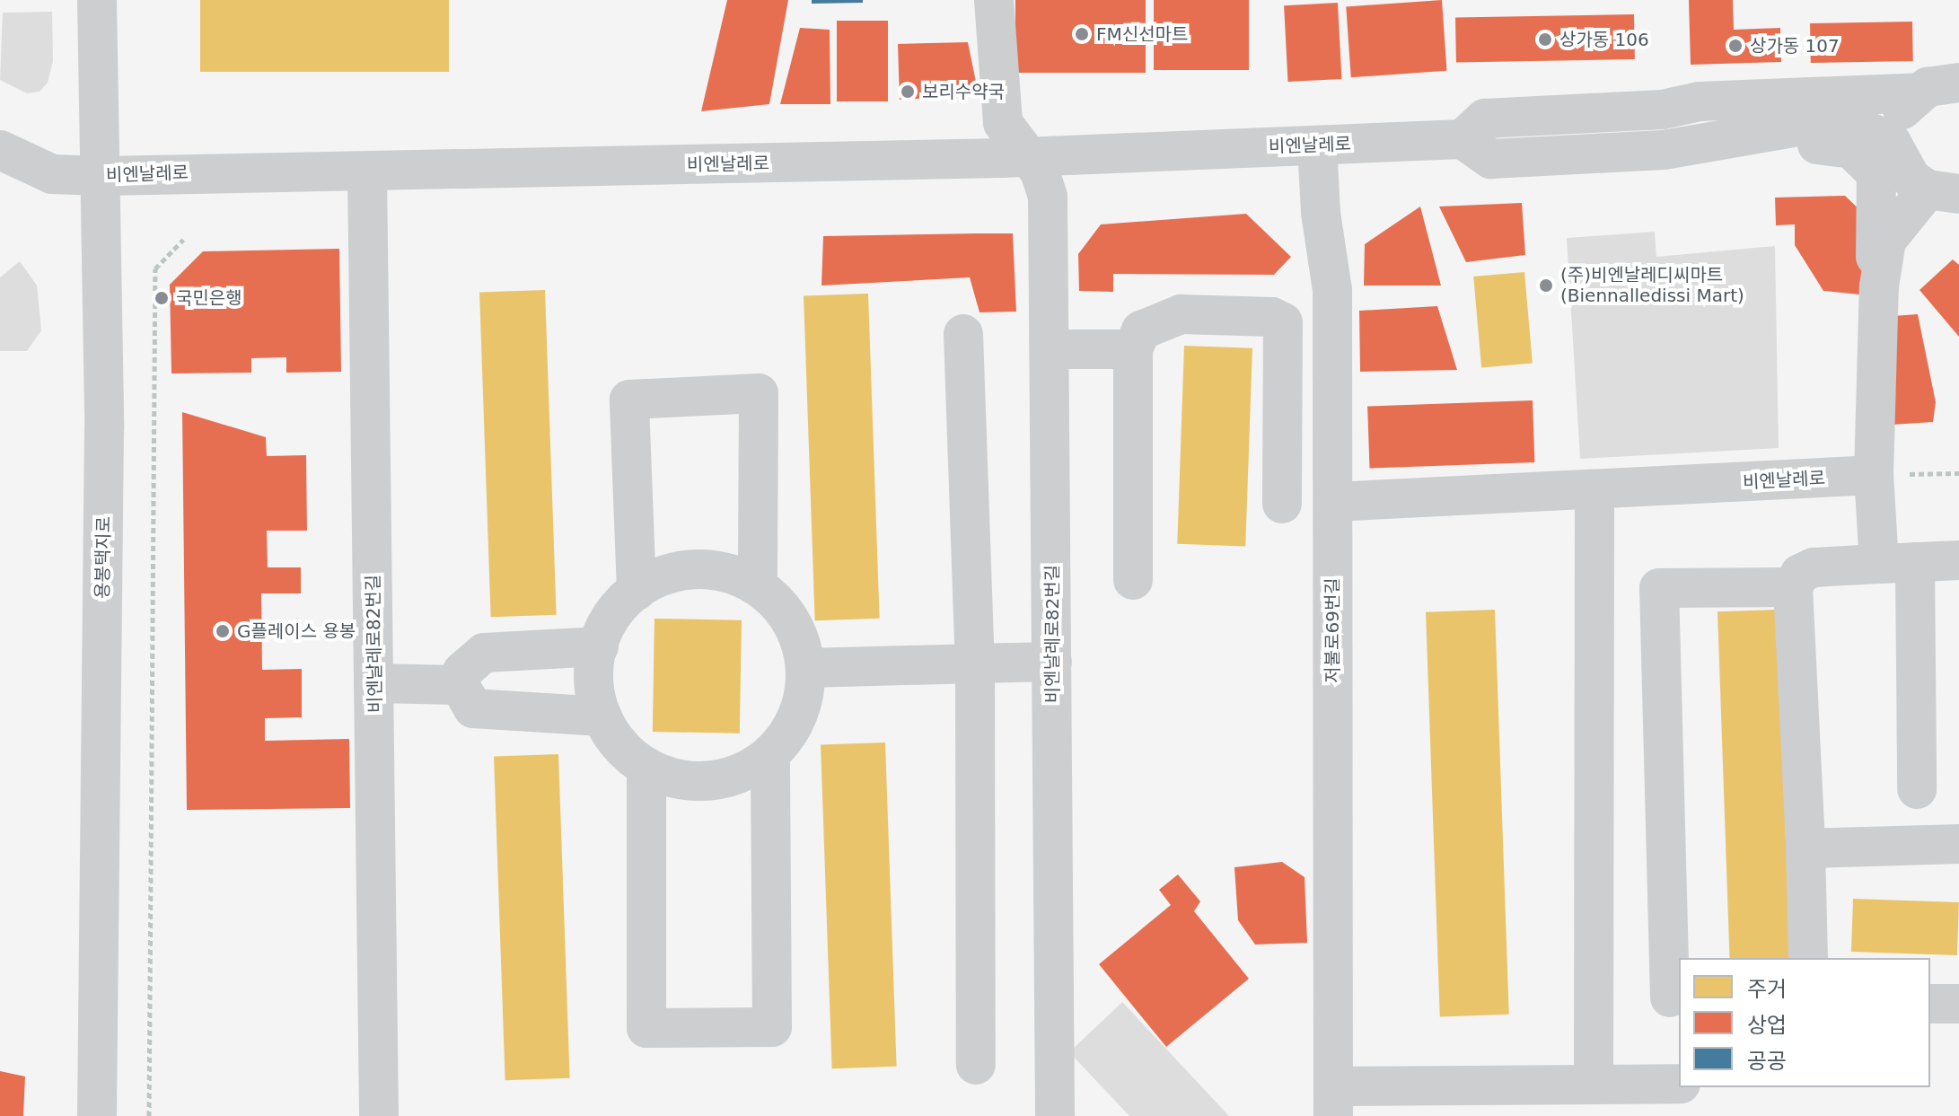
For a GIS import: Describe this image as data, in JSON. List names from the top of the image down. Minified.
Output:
{"streets":{"street":["비엔날레로","용봉택지로","저불로69번길","비엔날레로82번길"]},"crossings":[["비엔날레로","용봉택지로"],["비엔날레로","저불로69번길"],["비엔날레로","비엔날레로82번길"]],"places":["FM신선마트","상가동 106","상가동 107","보리수약국","(주)비엔날레디씨마트 (Biennalledissi Mart)","국민은행","G플레이스 용봉"],"legend":["주거","상업","공공"]}
